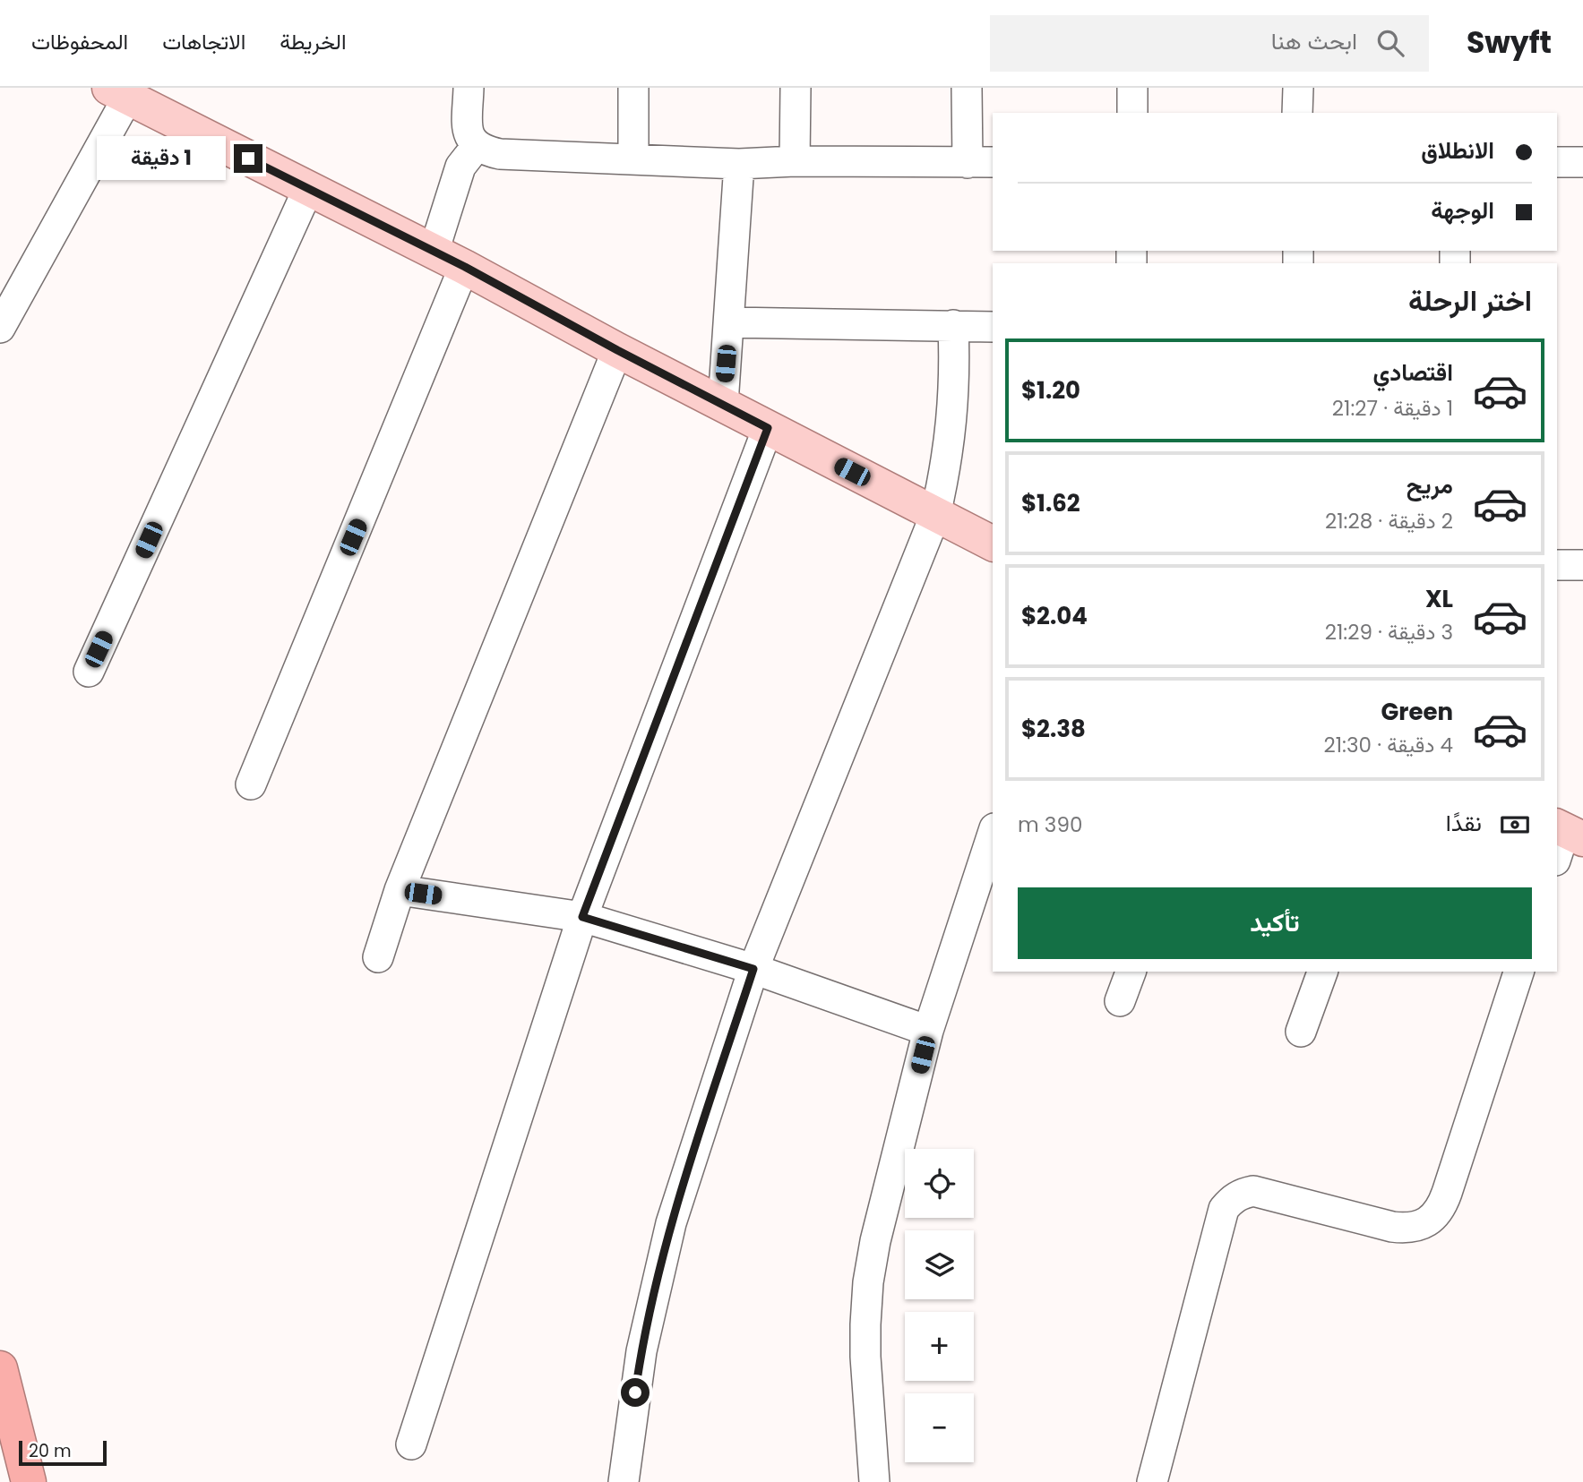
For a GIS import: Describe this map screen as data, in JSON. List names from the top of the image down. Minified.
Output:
{"scale_bar":"20 m","page":{"header":"Swyft","search":"ابحث هنا","nav":["الخريطة","الاتجاهات","المحفوظات"],"banner":["الانطلاق","الوجهة"],"bubble":"1 دقيقة","heading":"اختر الرحلة","list":[{"name":"اقتصادي","note":"1 دقيقة · 21:27","value":"$1.20"},{"name":"مريح","note":"2 دقيقة · 21:28","value":"$1.62"},{"name":"XL","note":"3 دقيقة · 21:29","value":"$2.04"},{"name":"Green","note":"4 دقيقة · 21:30","value":"$2.38"}],"pay":["نقدًا","390 m"],"buttons":"تأكيد","map_buttons":["+","−"],"scale":"20 m"}}
